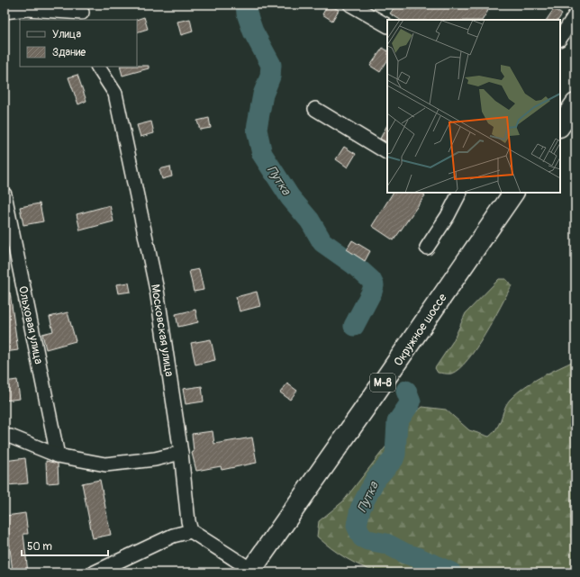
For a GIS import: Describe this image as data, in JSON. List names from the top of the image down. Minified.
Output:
{"streets":{"main road":["Окружное шоссе","М-8"],"street":["Ольховая улица","Московская улица"]},"water":["Путка"],"legend":["Улица","Здание"],"scale_bar":"50 m"}
